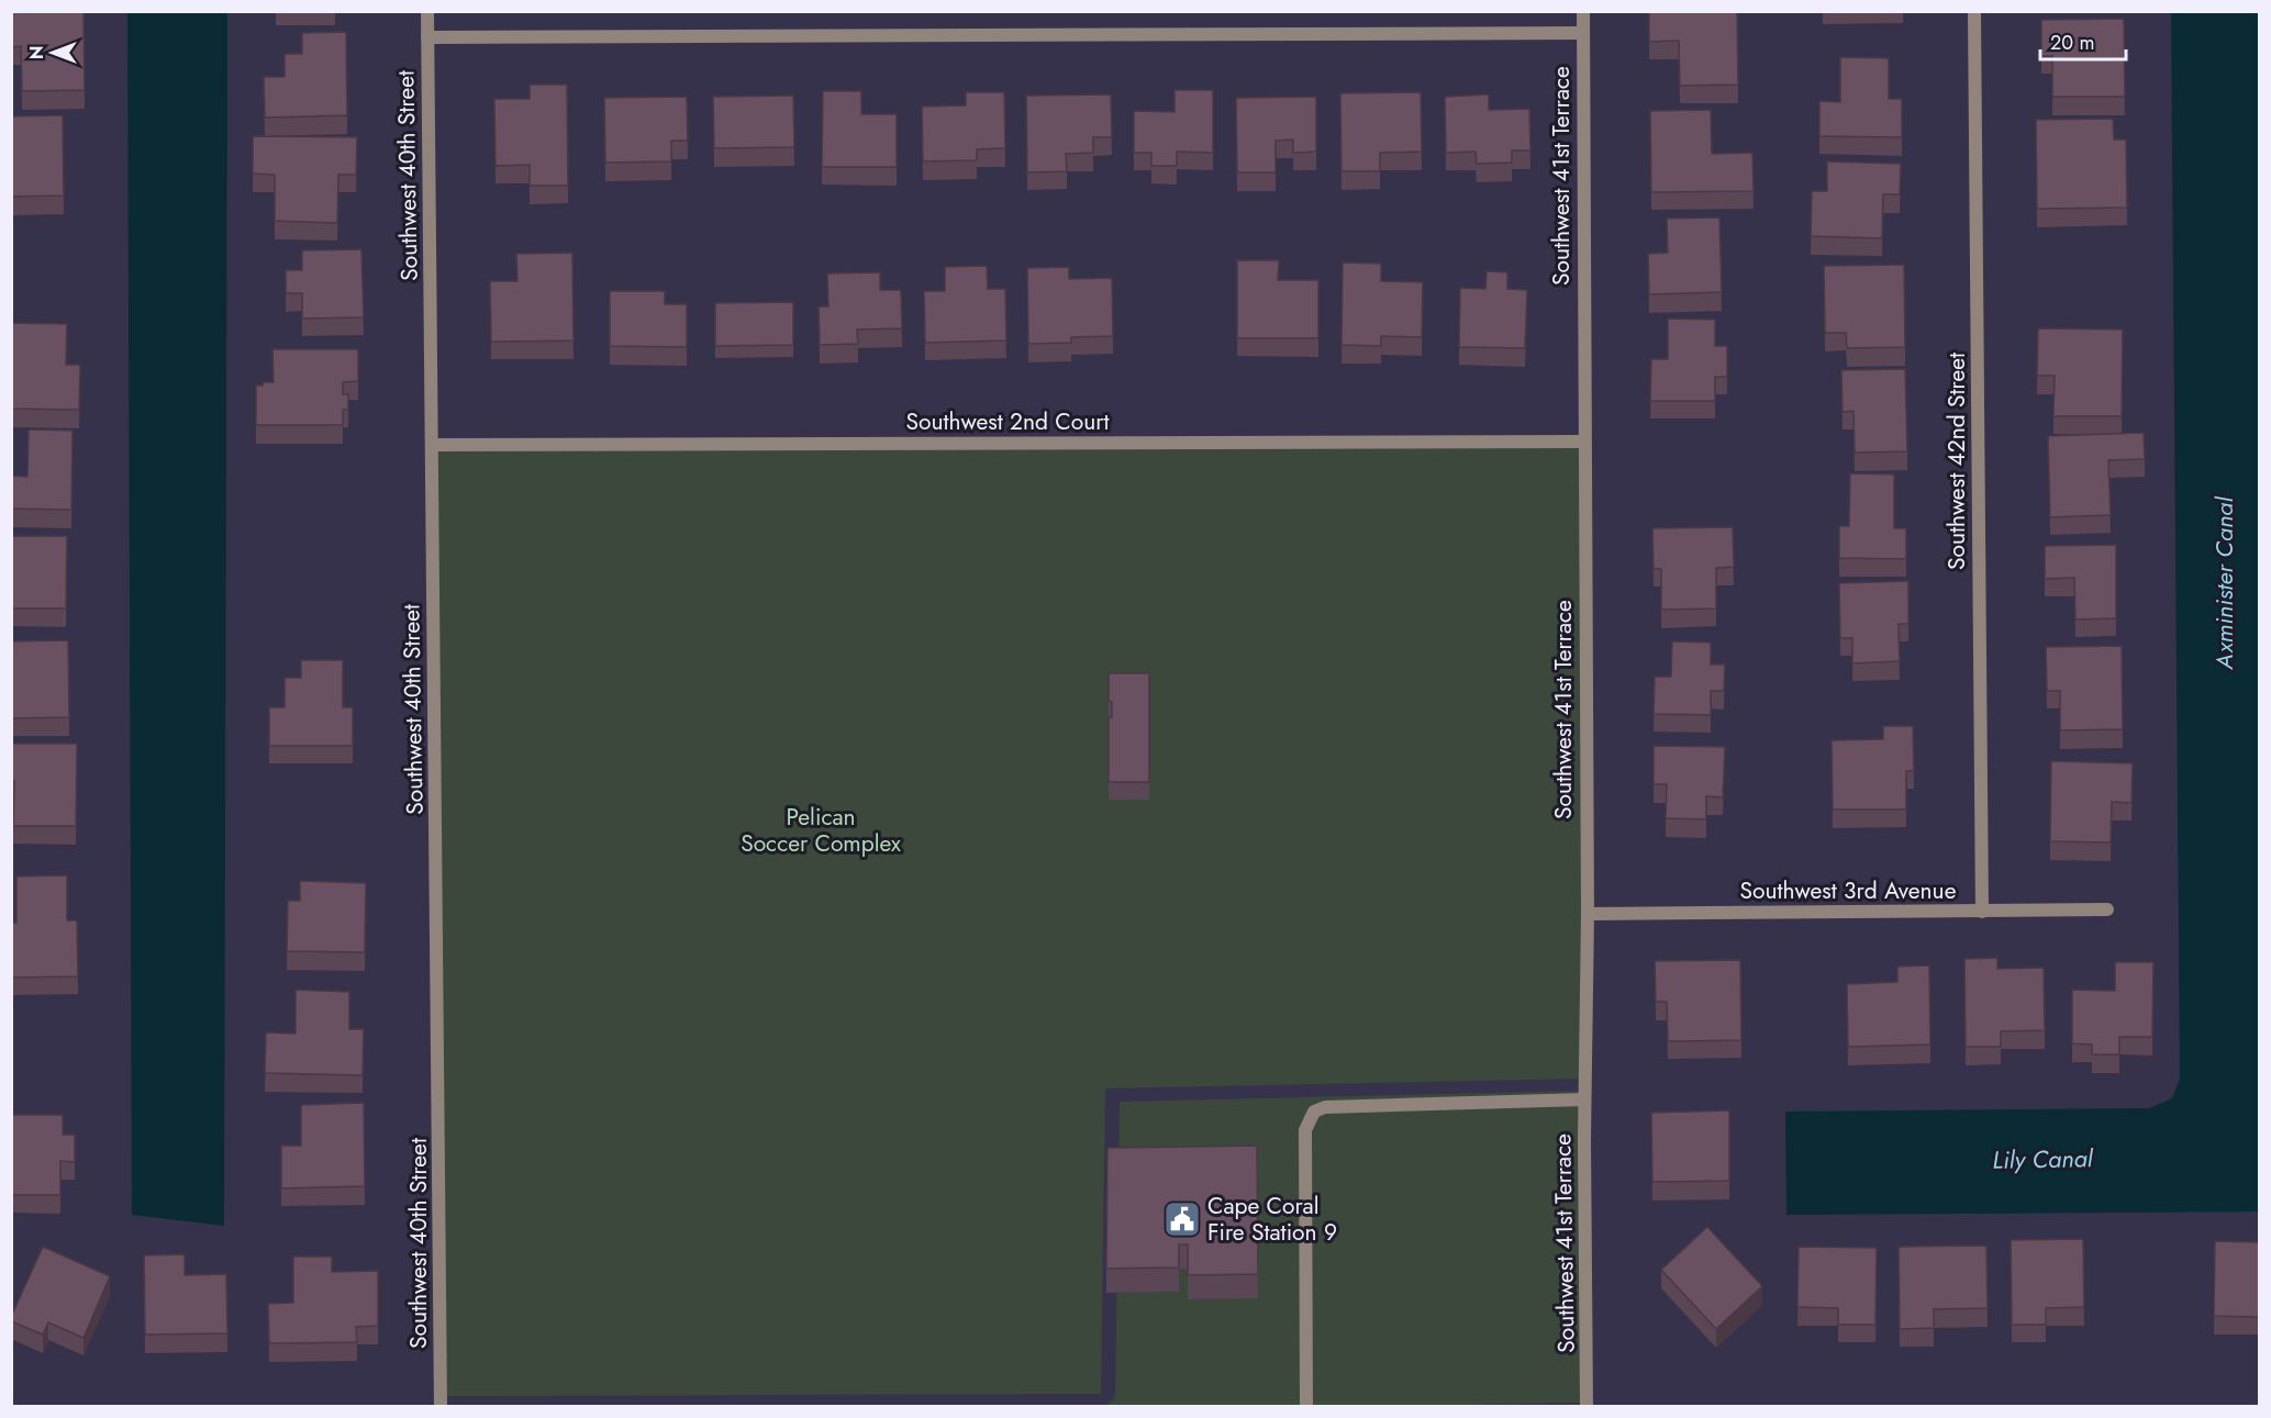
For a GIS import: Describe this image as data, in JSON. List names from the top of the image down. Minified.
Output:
{"streets":{"street":["Southwest 40th Street","Southwest 41st Terrace","Southwest 2nd Court","Southwest 42nd Street","Southwest 3rd Avenue"]},"crossings":[["Southwest 40th Street","Southwest 2nd Court"],["Southwest 41st Terrace","Southwest 2nd Court"],["Southwest 41st Terrace","Southwest 3rd Avenue"],["Southwest 42nd Street","Southwest 3rd Avenue"]],"water":["Axminister Canal","Lily Canal"],"parks":["Pelican Soccer Complex"],"places":{"public building":["Cape Coral Fire Station 9"]},"scale_bar":"20 m","north":"left"}
